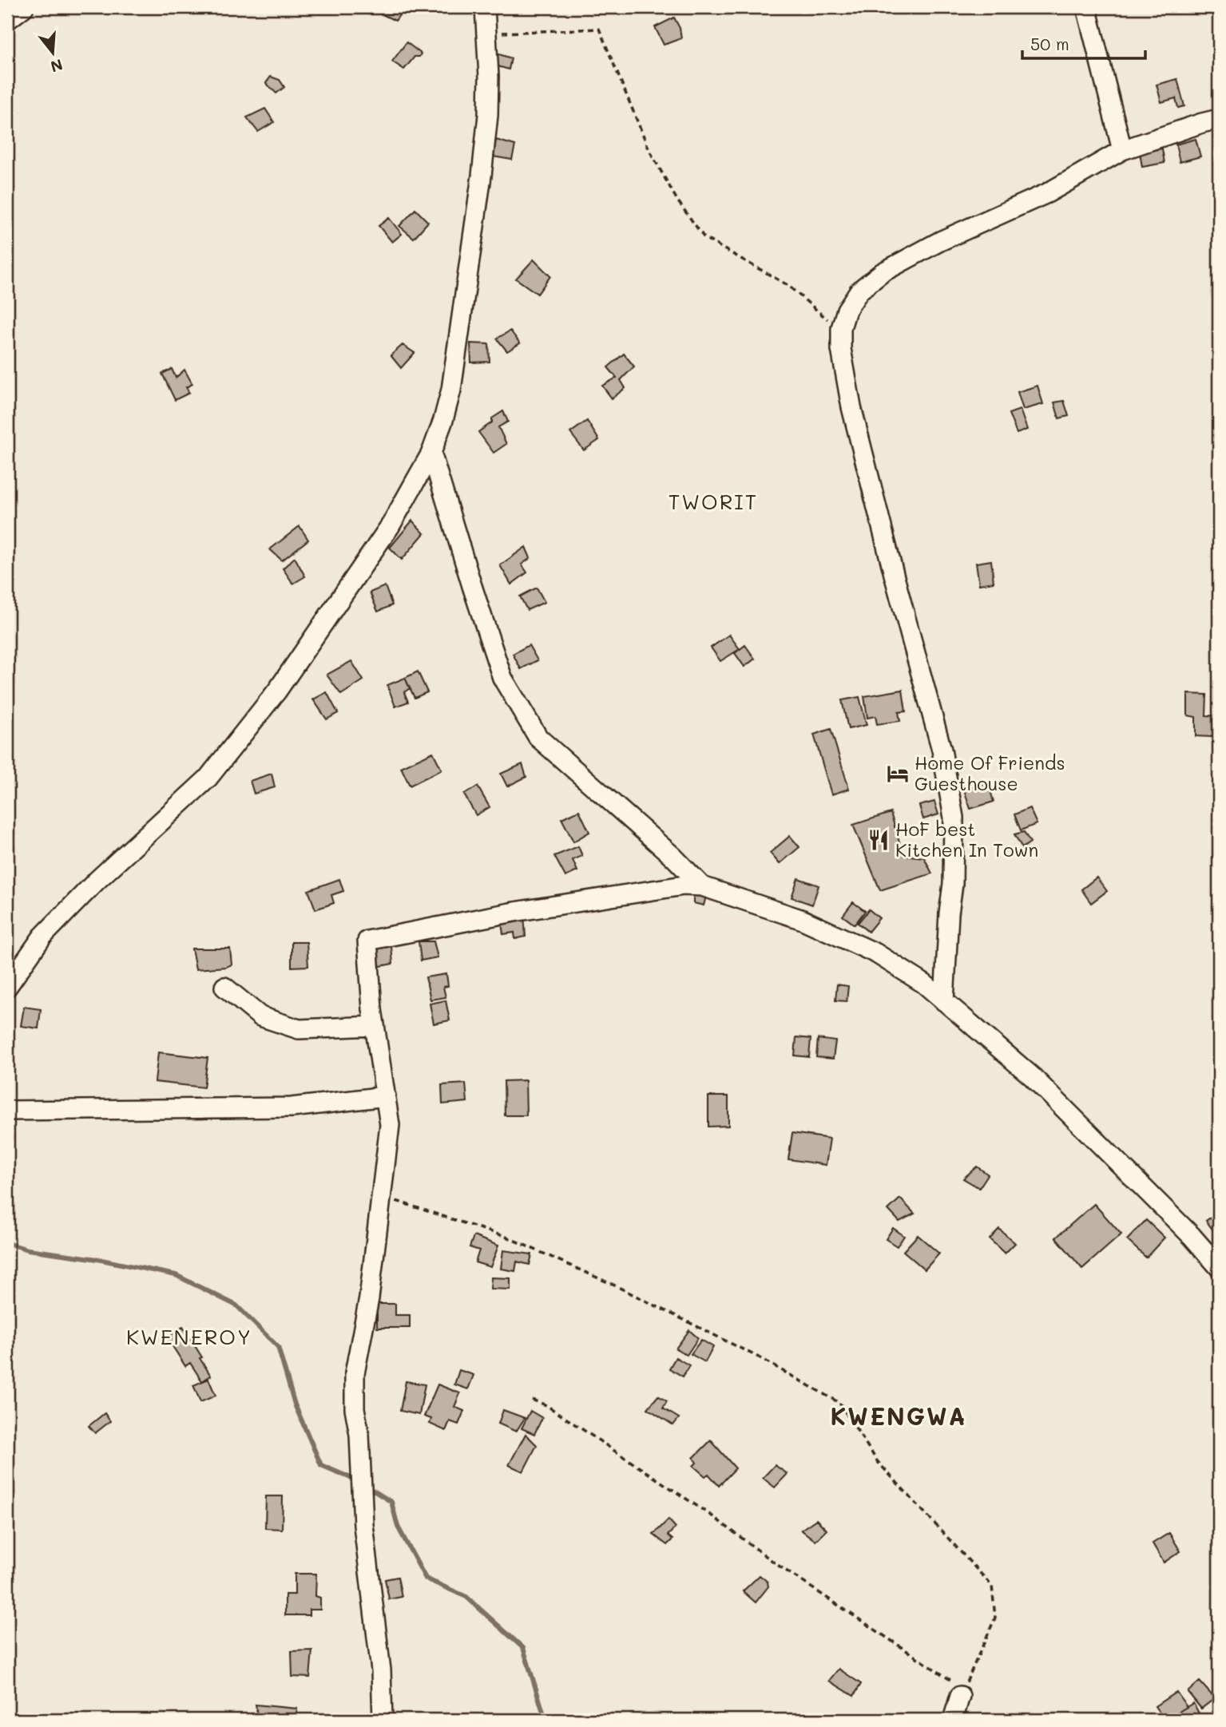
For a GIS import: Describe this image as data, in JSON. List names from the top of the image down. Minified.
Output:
{"districts":["TWORIT","KWENEROY","KWENGWA"],"places":{"hotel":["Home Of Friends Guesthouse"],"restaurant":["HoF best Kitchen In Town"]},"scale_bar":"50 m","north":"bottom"}
